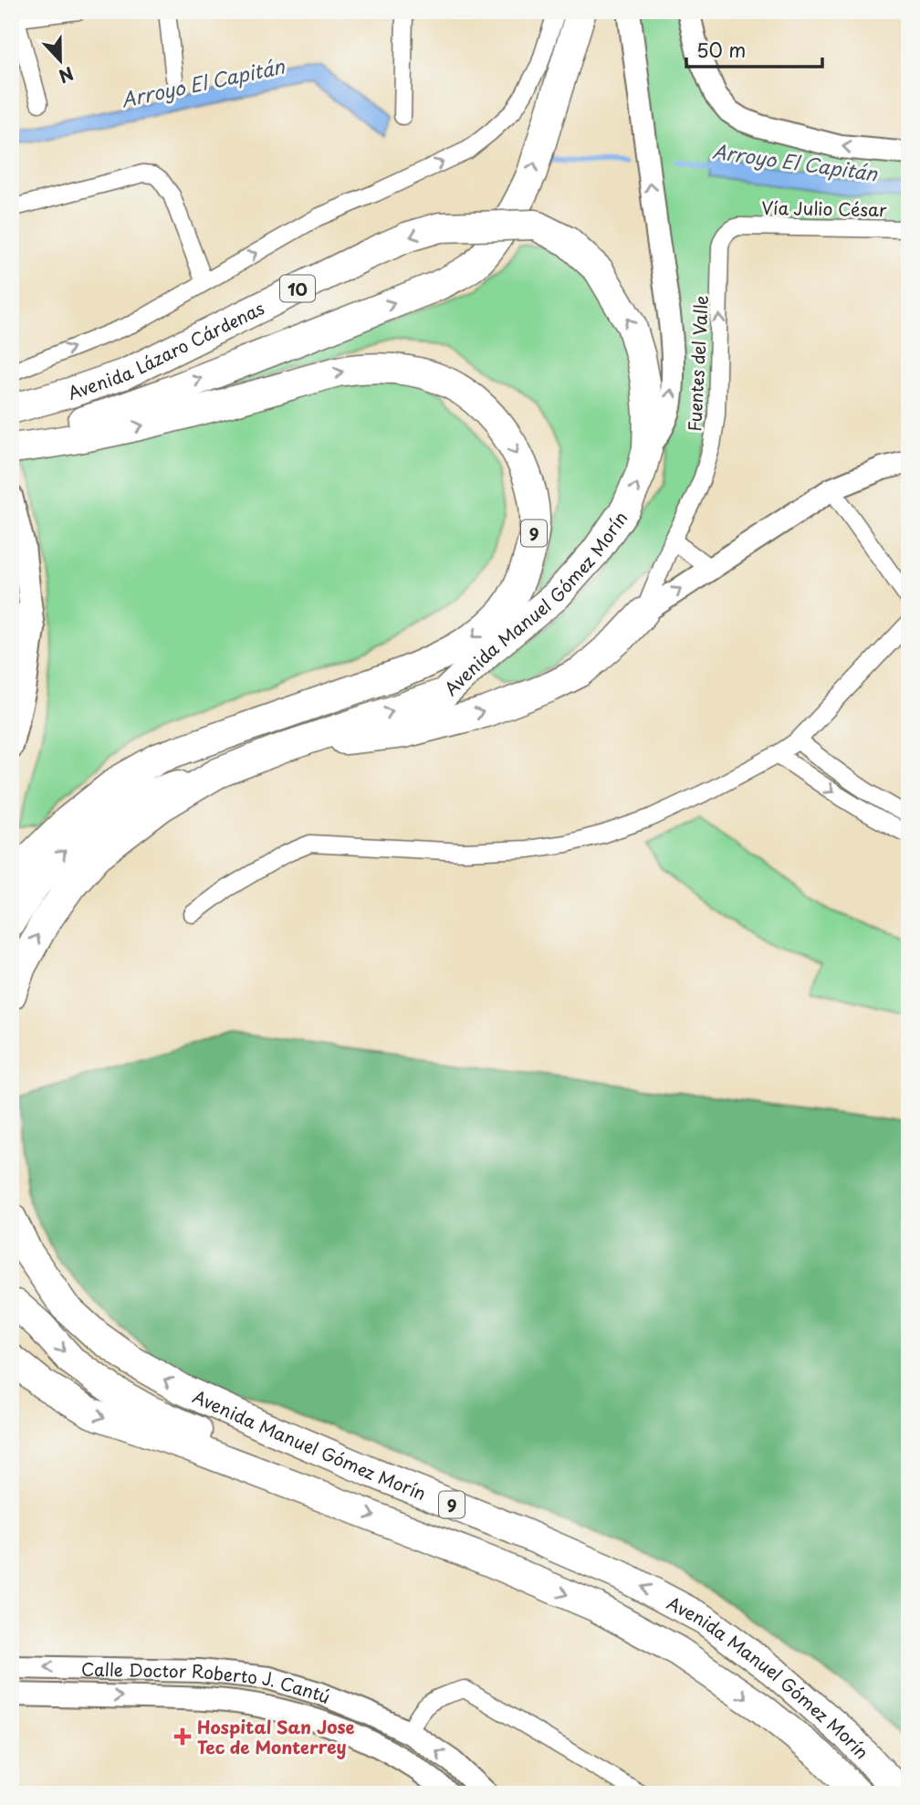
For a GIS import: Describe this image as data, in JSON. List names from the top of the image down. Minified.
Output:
{"streets":{"highway":["10","Avenida Lázaro Cárdenas","9","Avenida Manuel Gómez Morín"],"street":["Vía Julio César","Fuentes del Valle","Calle Doctor Roberto J. Cantú"]},"crossings":[["Vía Julio César","Fuentes del Valle"],["Avenida Lázaro Cárdenas","Avenida Manuel Gómez Morín"]],"one_way":["Fuentes del Valle"],"water":["Arroyo El Capitán"],"places":{"health":["Hospital San Jose Tec de Monterrey"]},"scale_bar":"50 m","north":"bottom"}
